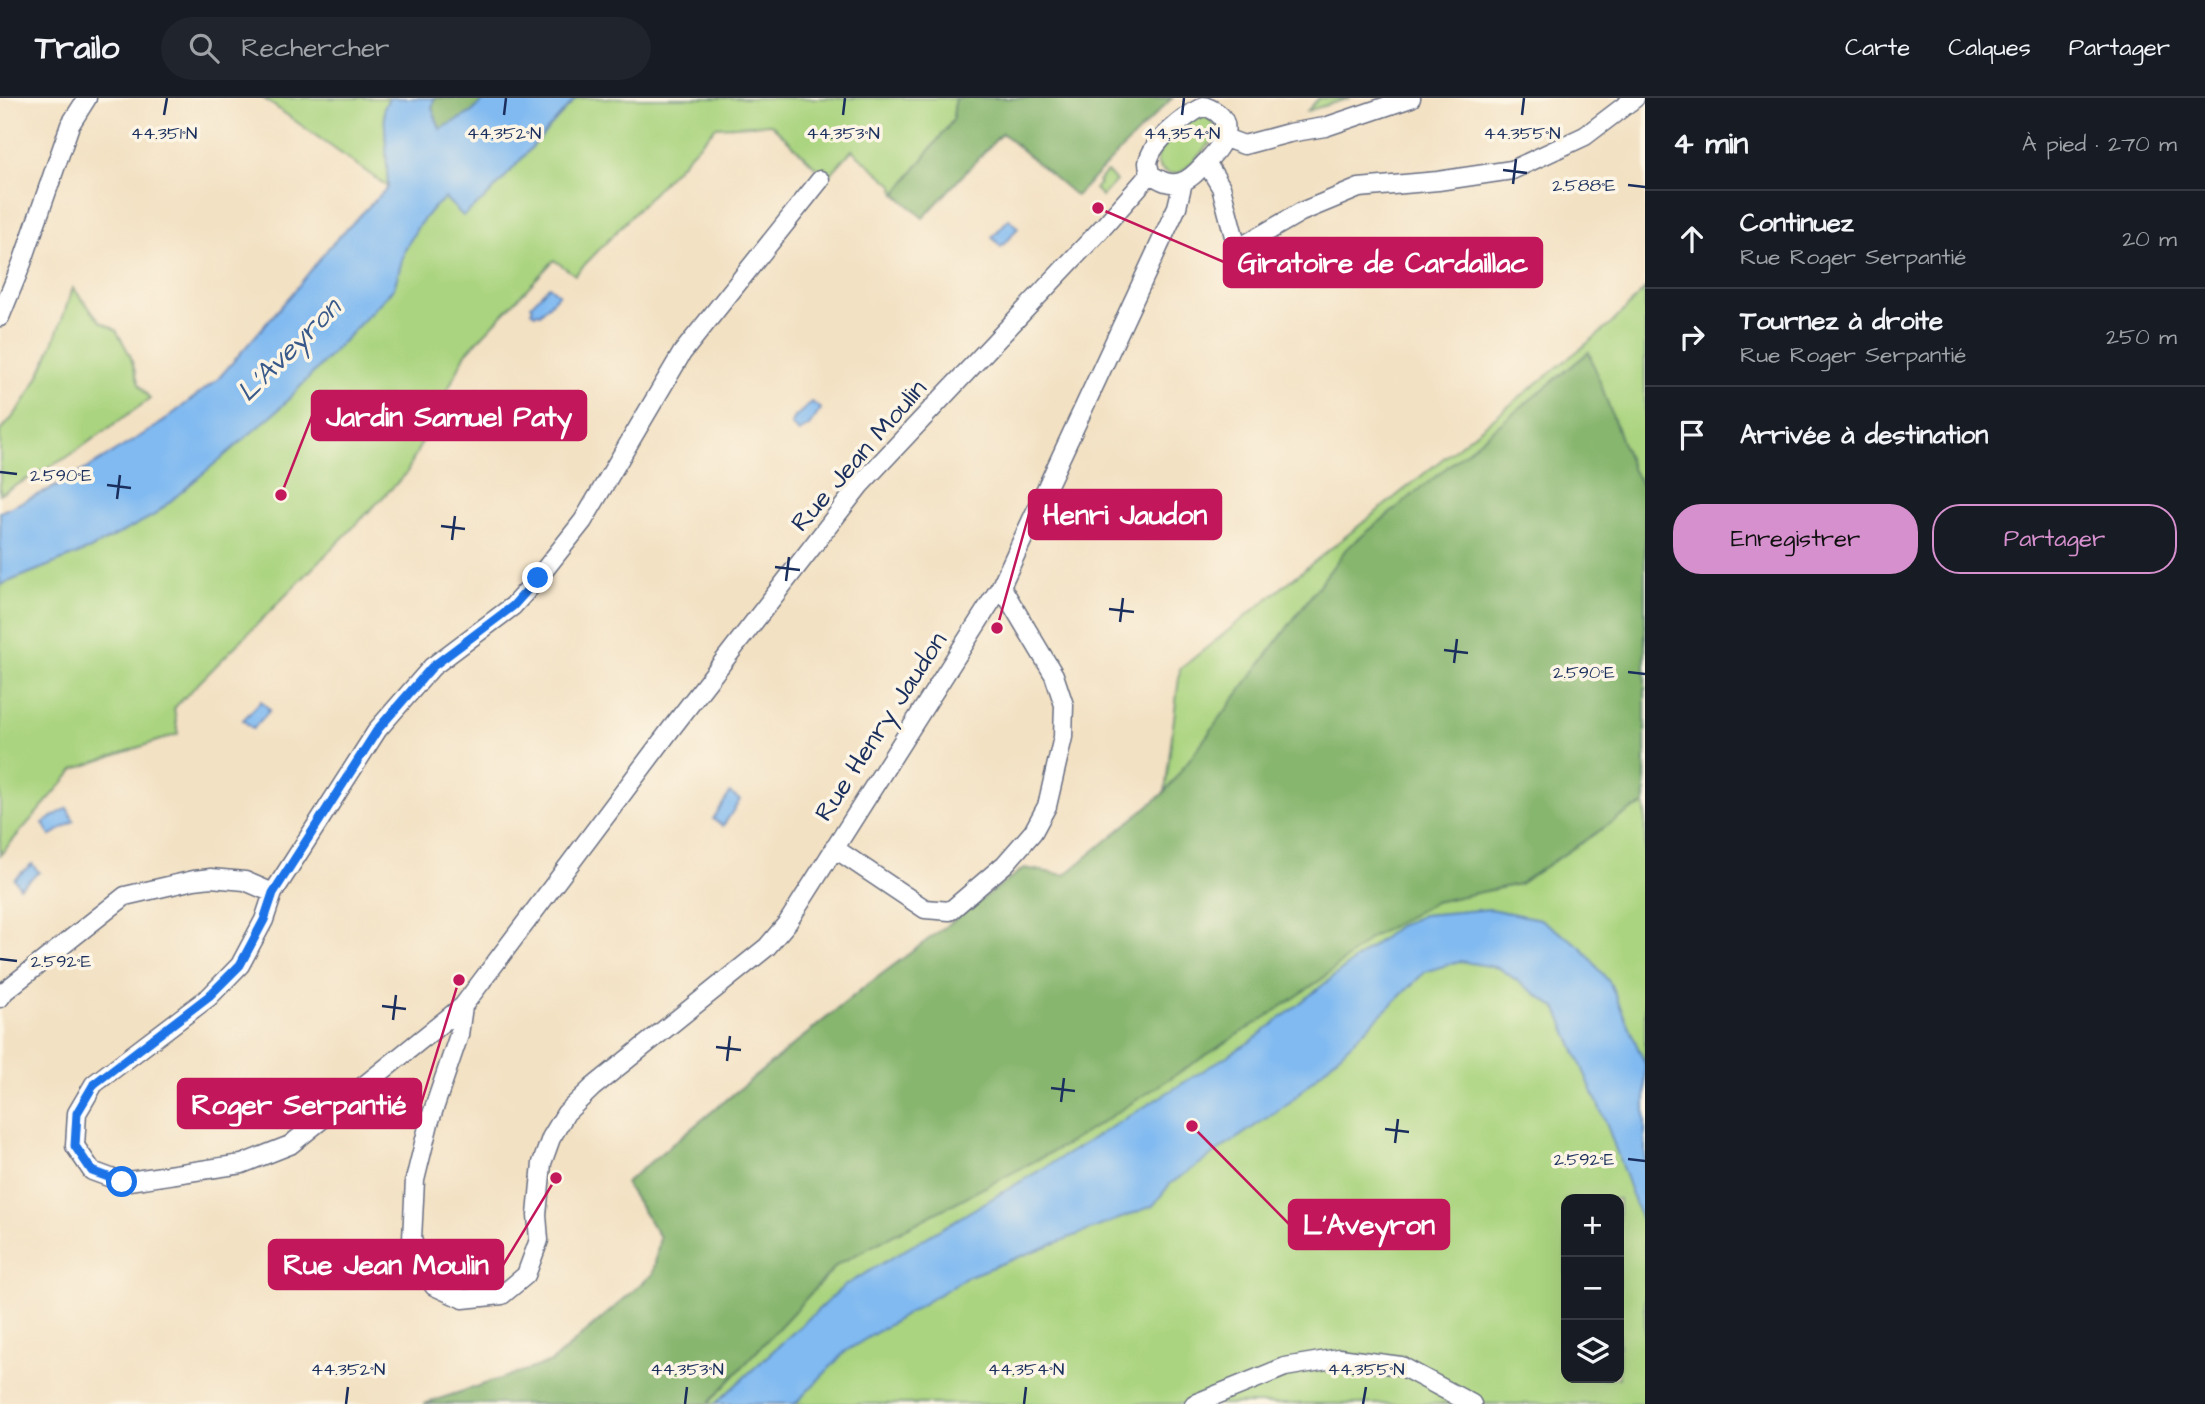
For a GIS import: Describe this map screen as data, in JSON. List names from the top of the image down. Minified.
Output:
{"streets":{"street":["Rue Jean Moulin","Rue Henry Jaudon"]},"crossings":[["Rue Jean Moulin","Rue Henry Jaudon"]],"water":["L'Aveyron"],"places":["Giratoire de Cardaillac","Jardin Samuel Paty","Henri Jaudon","Roger Serpantié","L'Aveyron","Rue Jean Moulin"],"page":{"header":"Trailo","search":"Rechercher","nav":["Carte","Calques","Partager"],"heading":["4 min","À pied · 270 m"],"list":[["Continuez","Rue Roger Serpantié","20 m"],["Tournez à droite","Rue Roger Serpantié","250 m"],"Arrivée à destination"],"buttons":["Enregistrer","Partager"],"map_buttons":["+","−"]},"coordinates":["44.351°N","44.352°N","44.353°N","44.354°N","44.355°N","2.588°E","2.590°E","2.592°E"]}
